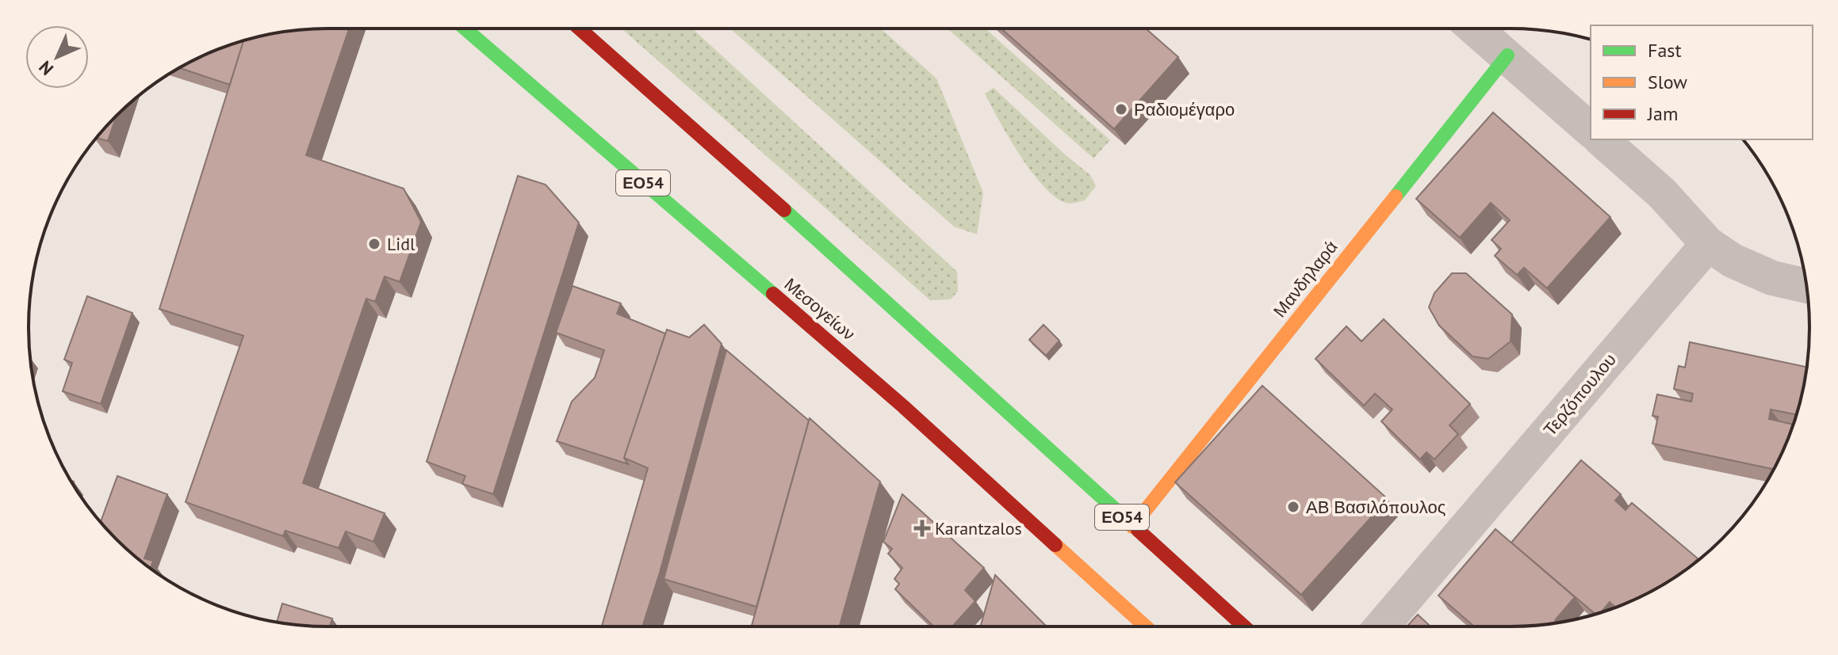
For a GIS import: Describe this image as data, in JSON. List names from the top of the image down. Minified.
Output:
{"streets":{"main road":["ΕΟ54","Μανδηλαρά","Μεσογείων"],"street":["Τερζόπουλου"]},"crossings":[["ΕΟ54","Μανδηλαρά"]],"places":{"other":["Ραδιομέγαρο","Lidl","ΑΒ Βασιλόπουλος"],"health":["Karantzalos"]},"legend":["Fast","Slow","Jam"],"north":"bottom left"}
